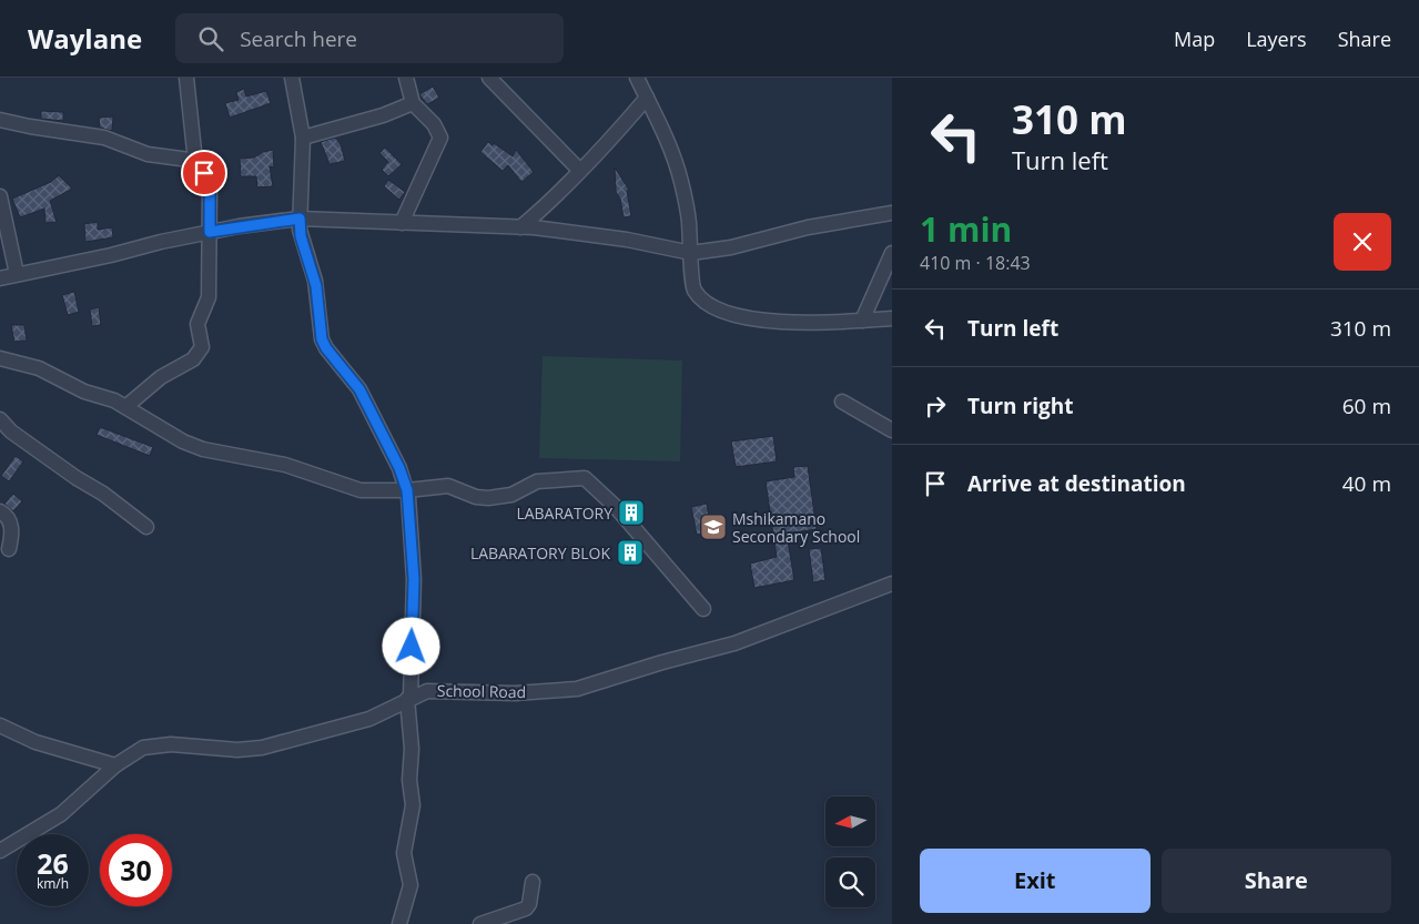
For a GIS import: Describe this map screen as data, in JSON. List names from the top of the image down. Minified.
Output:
{"streets":{"street":["School Road"]},"places":{"building":["LABARATORY","LABARATORY BLOK"],"school or university":["Mshikamano Secondary School"]},"north":"left","page":{"header":"Waylane","search":"Search here","nav":["Map","Layers","Share"],"turn":["310 m","Turn left"],"heading":["1 min","410 m · 18:43"],"list":[{"name":"Turn left","value":"310 m"},{"name":"Turn right","value":"60 m"},{"name":"Arrive at destination","value":"40 m"}],"speed":"26 km/h","limit":"30","buttons":["Exit","Share"]}}
